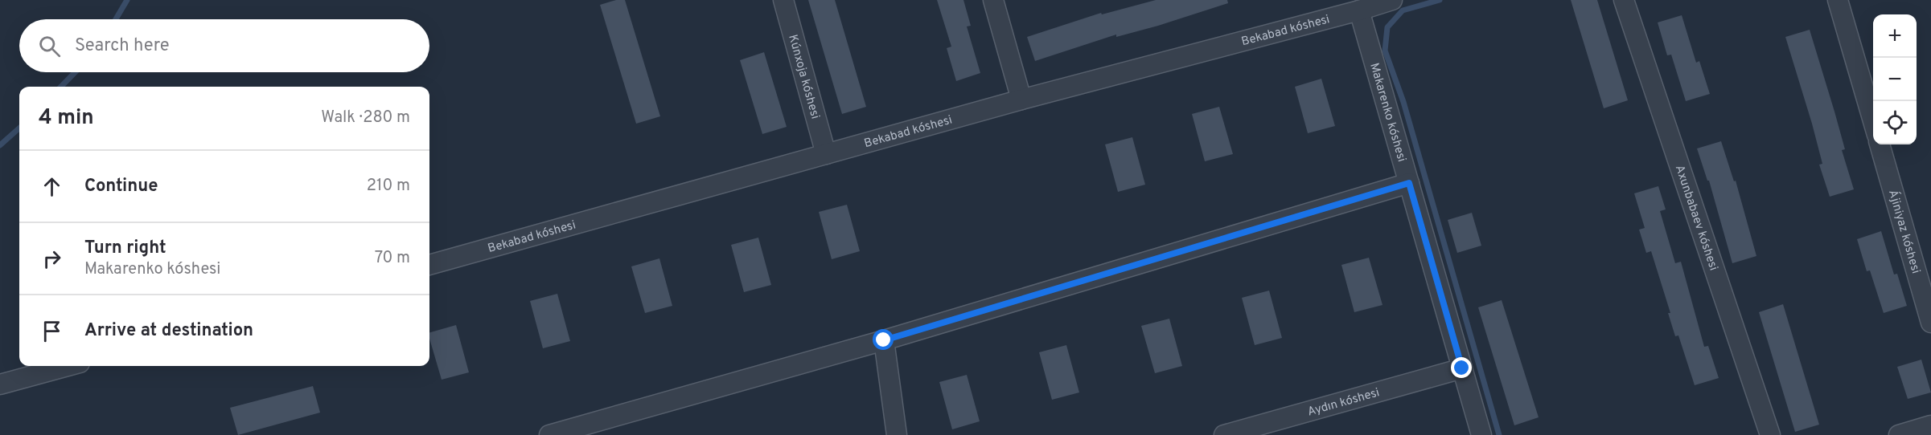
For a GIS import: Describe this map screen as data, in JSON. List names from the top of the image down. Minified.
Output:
{"streets":{"street":["Bekabad kóshesi","Kúnxoja kóshesi","Makarenko kóshesi","Axunbabaev kóshesi","Ájiniyaz kóshesi","Aydın kóshesi"]},"crossings":[["Bekabad kóshesi","Kúnxoja kóshesi"],["Bekabad kóshesi","Makarenko kóshesi"],["Makarenko kóshesi","Aydın kóshesi"]],"page":{"map_buttons":["+","−"],"search":"Search here","heading":["4 min","Walk · 280 m"],"list":[["Continue","210 m"],["Turn right","Makarenko kóshesi","70 m"],"Arrive at destination"]}}
